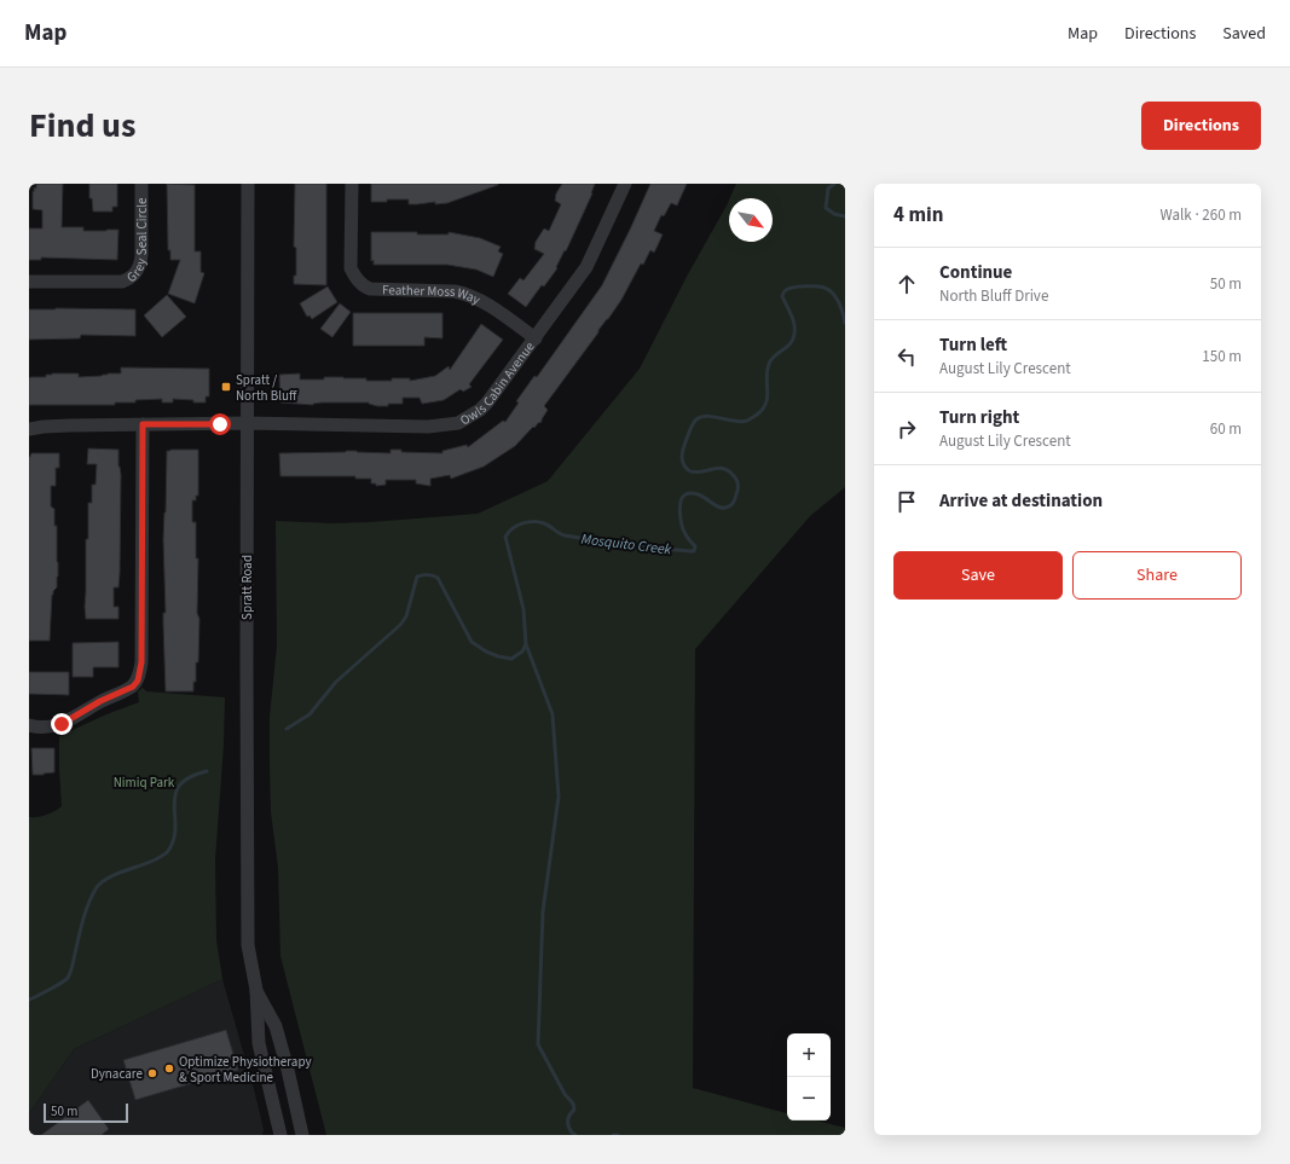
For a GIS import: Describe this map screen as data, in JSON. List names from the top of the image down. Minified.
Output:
{"streets":{"street":["Grey Seal Circle","Feather Moss Way","Owls Cabin Avenue","Spratt Road"]},"crossings":[["Feather Moss Way","Owls Cabin Avenue"],["Owls Cabin Avenue","Spratt Road"]],"water":["Mosquito Creek"],"parks":["Nimiq Park"],"places":{"transit":["Spratt / North Bluff"],"other":["Optimize Physiotherapy & Sport Medicine","Dynacare"]},"scale_bar":"50 m","north":"bottom right","page":{"header":"Map","nav":["Map","Directions","Saved"],"title":"Find us","buttons":["Directions",["Save","Share"]],"heading":["4 min","Walk · 260 m"],"list":[["Continue","North Bluff Drive","50 m"],["Turn left","August Lily Crescent","150 m"],["Turn right","August Lily Crescent","60 m"],"Arrive at destination"],"map_buttons":["+","−"],"scale":"50 m"}}
